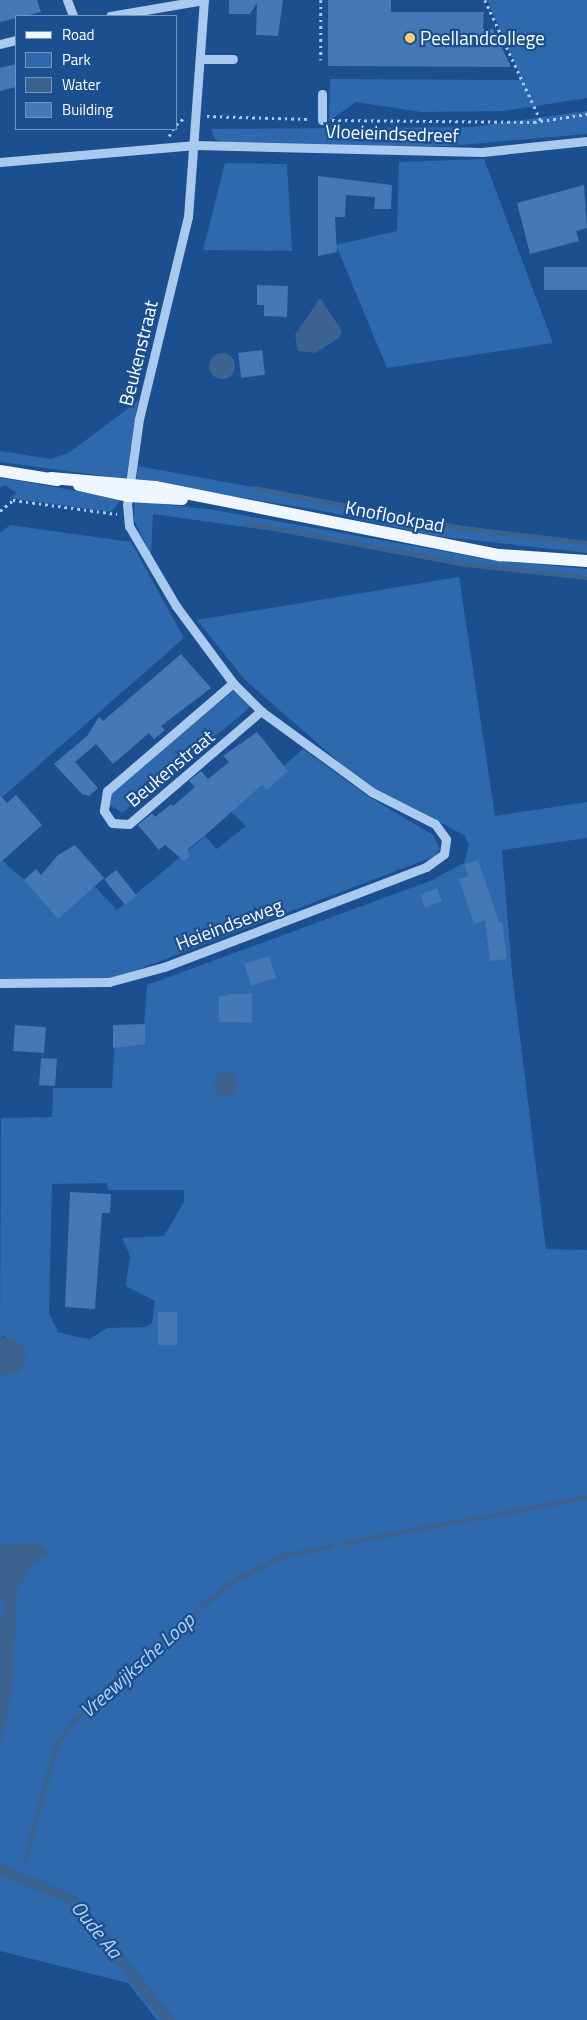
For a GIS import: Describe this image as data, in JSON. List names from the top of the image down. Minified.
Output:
{"streets":{"main road":["Knoflookpad"],"street":["Vloeieindsedreef","Beukenstraat","Heieindseweg"]},"crossings":[["Vloeieindsedreef","Beukenstraat"],["Beukenstraat","Knoflookpad"],["Beukenstraat","Heieindseweg"]],"water":["Vreewijksche Loop","Oude Aa"],"places":["Peellandcollege"],"legend":["Road","Park","Water","Building"]}
